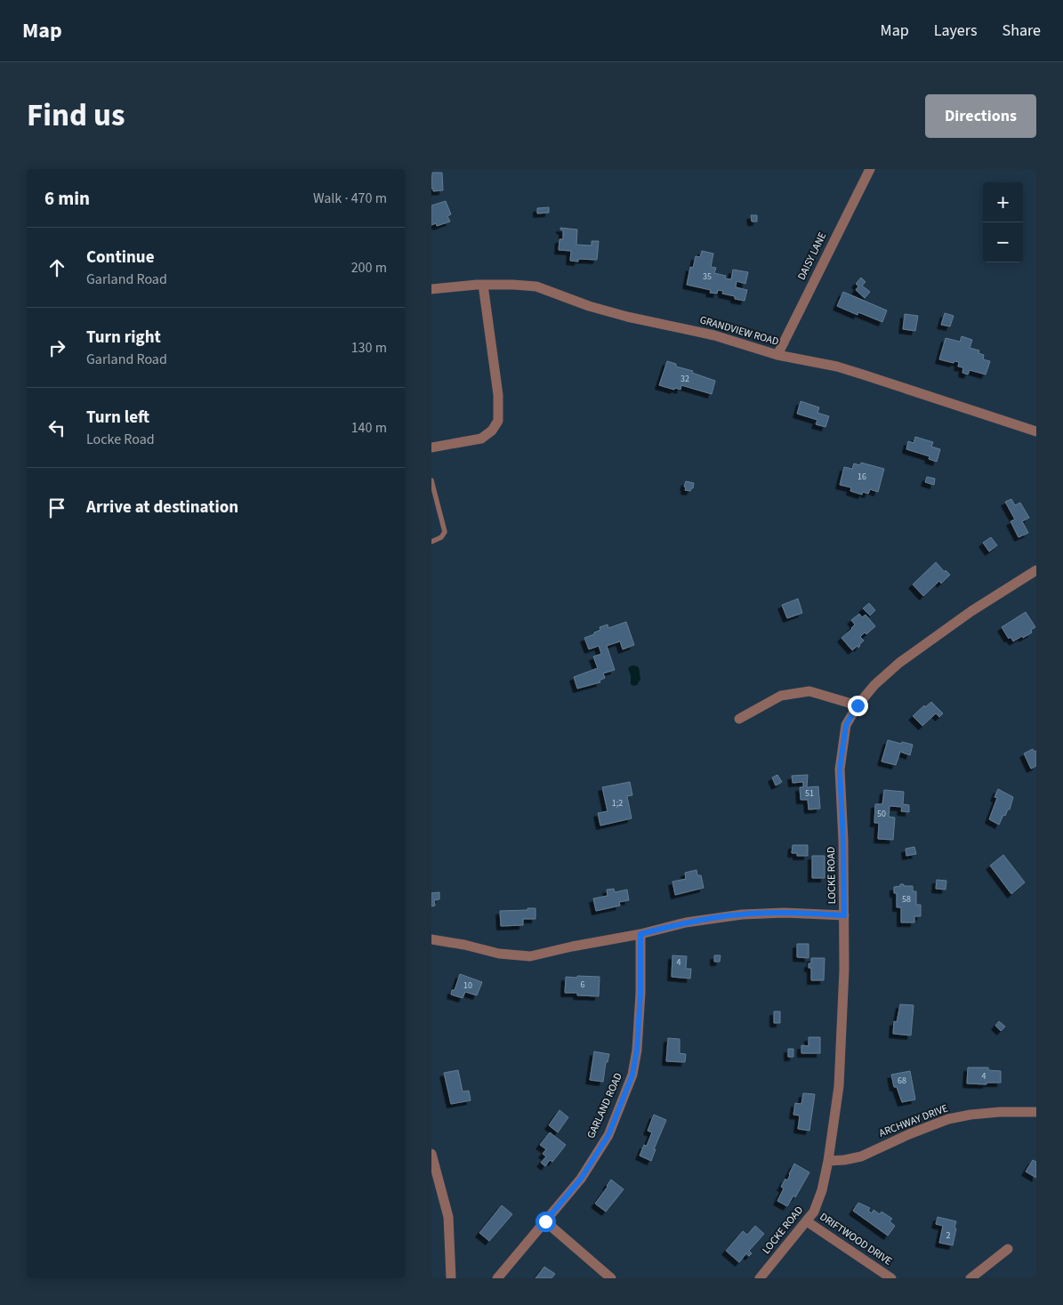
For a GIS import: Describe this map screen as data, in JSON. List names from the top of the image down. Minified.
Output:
{"streets":{"street":["DAISY LANE","GRANDVIEW ROAD","LOCKE ROAD","GARLAND ROAD","ARCHWAY DRIVE","DRIFTWOOD DRIVE"]},"crossings":[["DAISY LANE","GRANDVIEW ROAD"],["LOCKE ROAD","ARCHWAY DRIVE"],["LOCKE ROAD","DRIFTWOOD DRIVE"]],"house_numbers":["35","32","16","51","1;2","50","58","4","6","10","4","68","2"],"page":{"header":"Map","nav":["Map","Layers","Share"],"title":"Find us","buttons":"Directions","heading":["6 min","Walk · 470 m"],"map_buttons":["+","−"],"list":[["Continue","Garland Road","200 m"],["Turn right","Garland Road","130 m"],["Turn left","Locke Road","140 m"],"Arrive at destination"]}}
